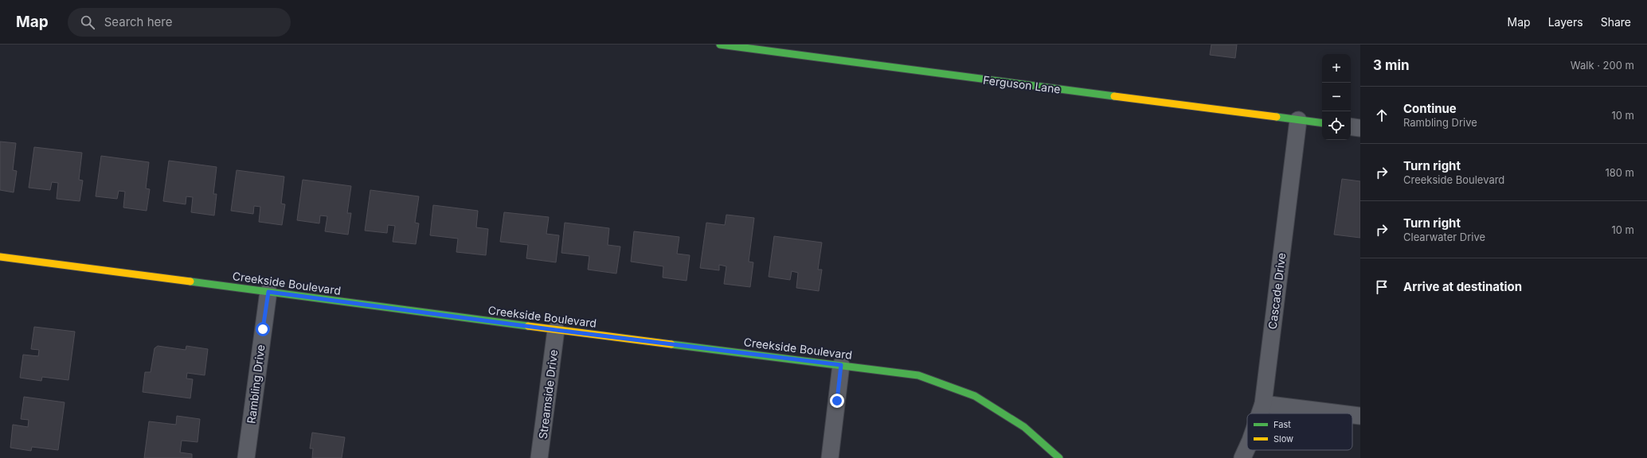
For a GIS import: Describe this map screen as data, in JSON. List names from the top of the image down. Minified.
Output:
{"streets":{"street":["Ferguson Lane","Creekside Boulevard","Cascade Drive","Rambling Drive","Streamside Drive"]},"crossings":[["Ferguson Lane","Cascade Drive"],["Creekside Boulevard","Rambling Drive"],["Creekside Boulevard","Streamside Drive"]],"legend":["Fast","Slow"],"page":{"header":"Map","search":"Search here","nav":["Map","Layers","Share"],"heading":["3 min","Walk · 200 m"],"map_buttons":["+","−"],"list":[["Continue","Rambling Drive","10 m"],["Turn right","Creekside Boulevard","180 m"],["Turn right","Clearwater Drive","10 m"],"Arrive at destination"]}}
